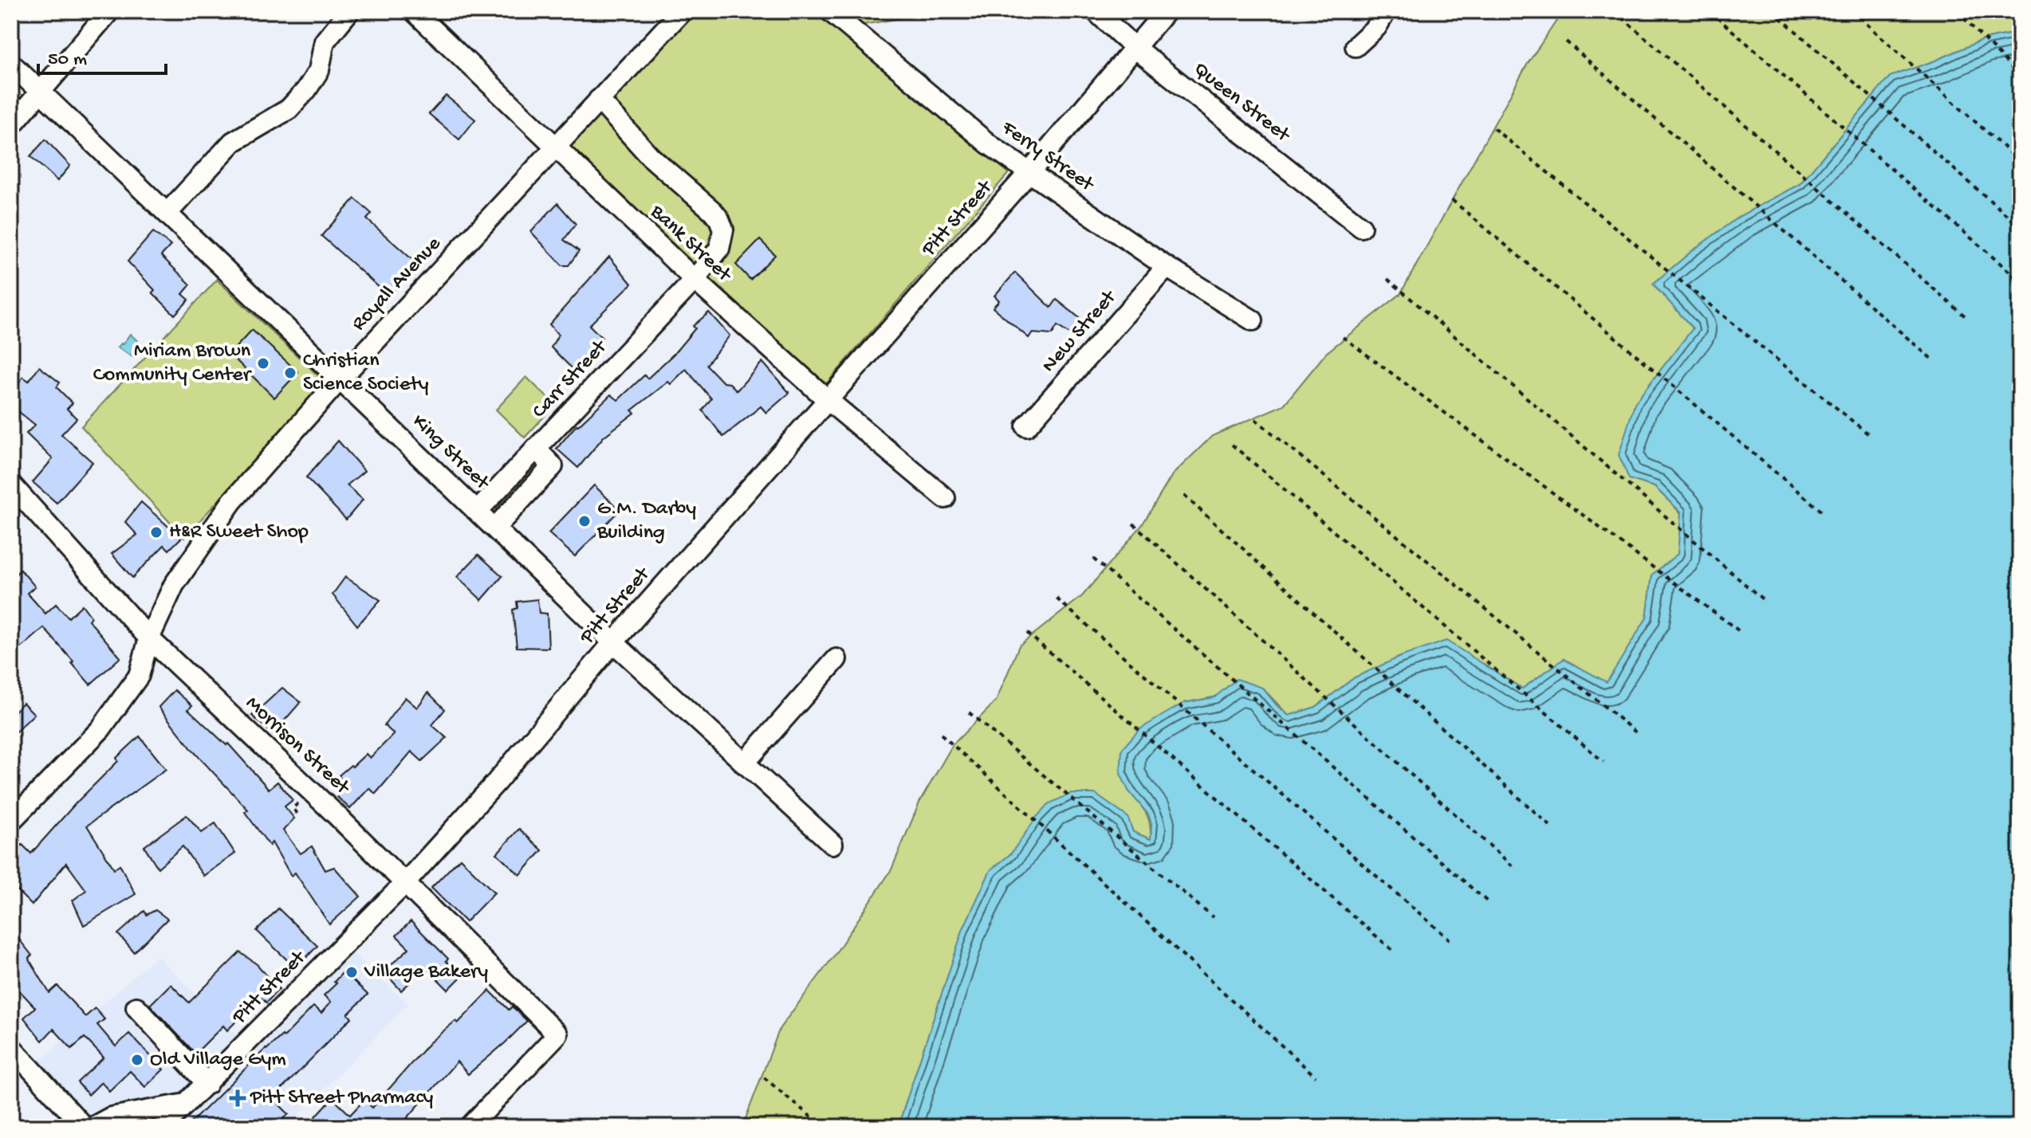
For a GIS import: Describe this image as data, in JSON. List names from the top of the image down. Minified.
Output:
{"streets":{"street":["Queen Street","Ferry Street","Pitt Street","Bank Street","Royall Avenue","New Street","Carr Street","King Street","Morrison Street"]},"crossings":[["Queen Street","Pitt Street"],["Ferry Street","Pitt Street"],["Ferry Street","New Street"],["Pitt Street","Bank Street"],["Pitt Street","King Street"],["Pitt Street","Morrison Street"],["Bank Street","Royall Avenue"],["Bank Street","Carr Street"],["Royall Avenue","Carr Street"],["Royall Avenue","King Street"],["Royall Avenue","Morrison Street"],["Carr Street","King Street"]],"places":{"other":["Miriam Brown Community Center","Christian Science Society","G.M. Darby Building","H&R Sweet Shop","Village Bakery","Old Village Gym"],"health":["Pitt Street Pharmacy"]},"scale_bar":"50 m"}
